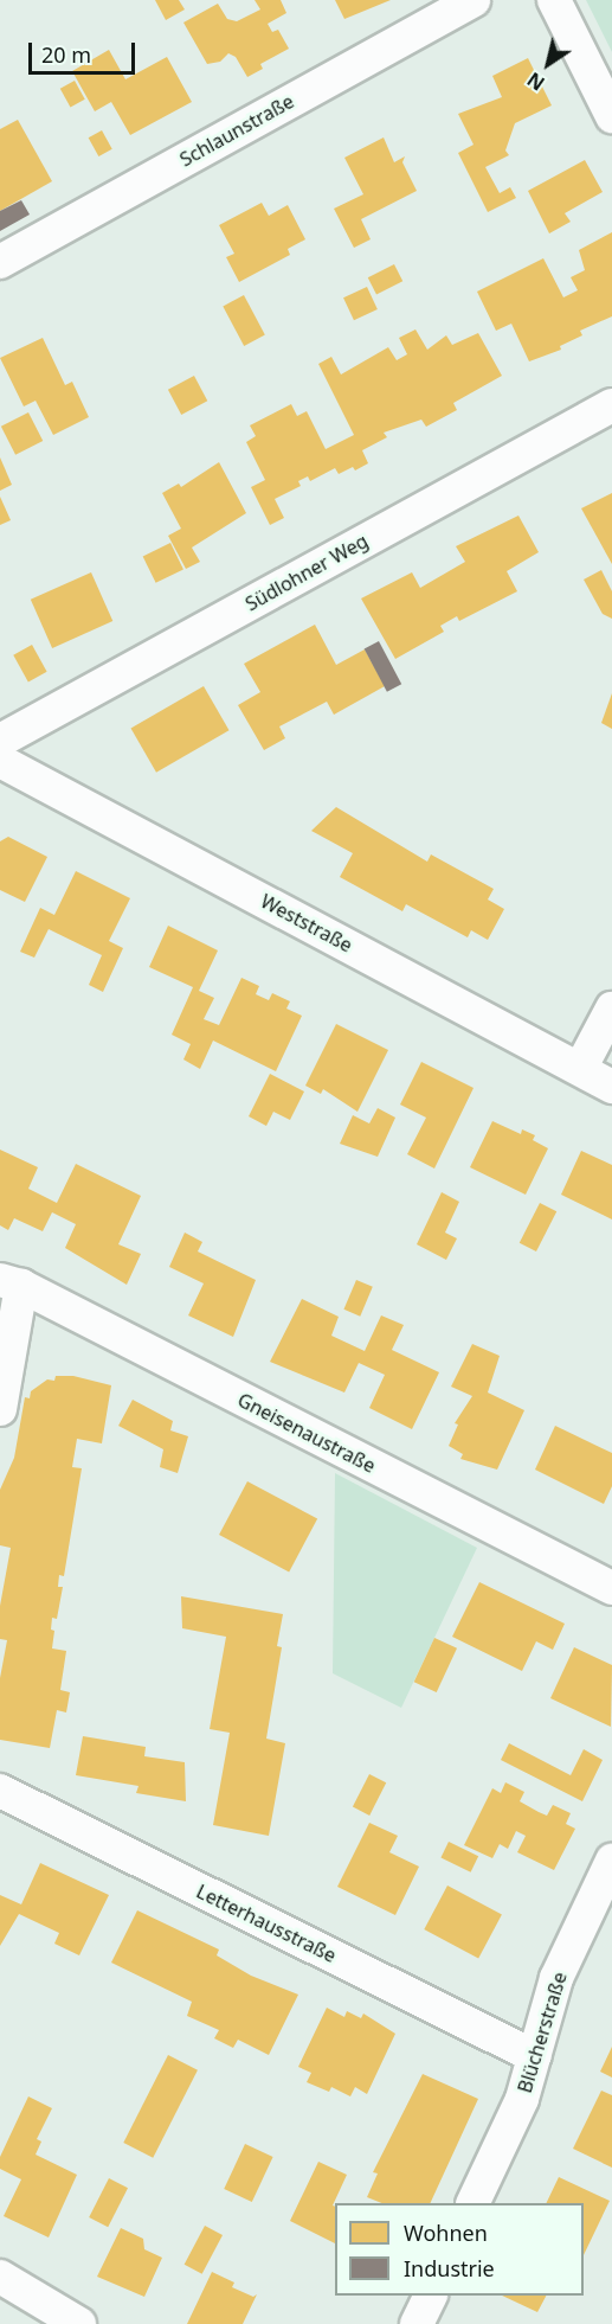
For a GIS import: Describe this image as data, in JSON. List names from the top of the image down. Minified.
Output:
{"streets":{"street":["Schlaunstraße","Südlohner Weg","Weststraße","Gneisenaustraße","Letterhausstraße","Blücherstraße"]},"crossings":[["Letterhausstraße","Blücherstraße"]],"legend":["Wohnen","Industrie"],"scale_bar":"20 m","north":"bottom left"}
